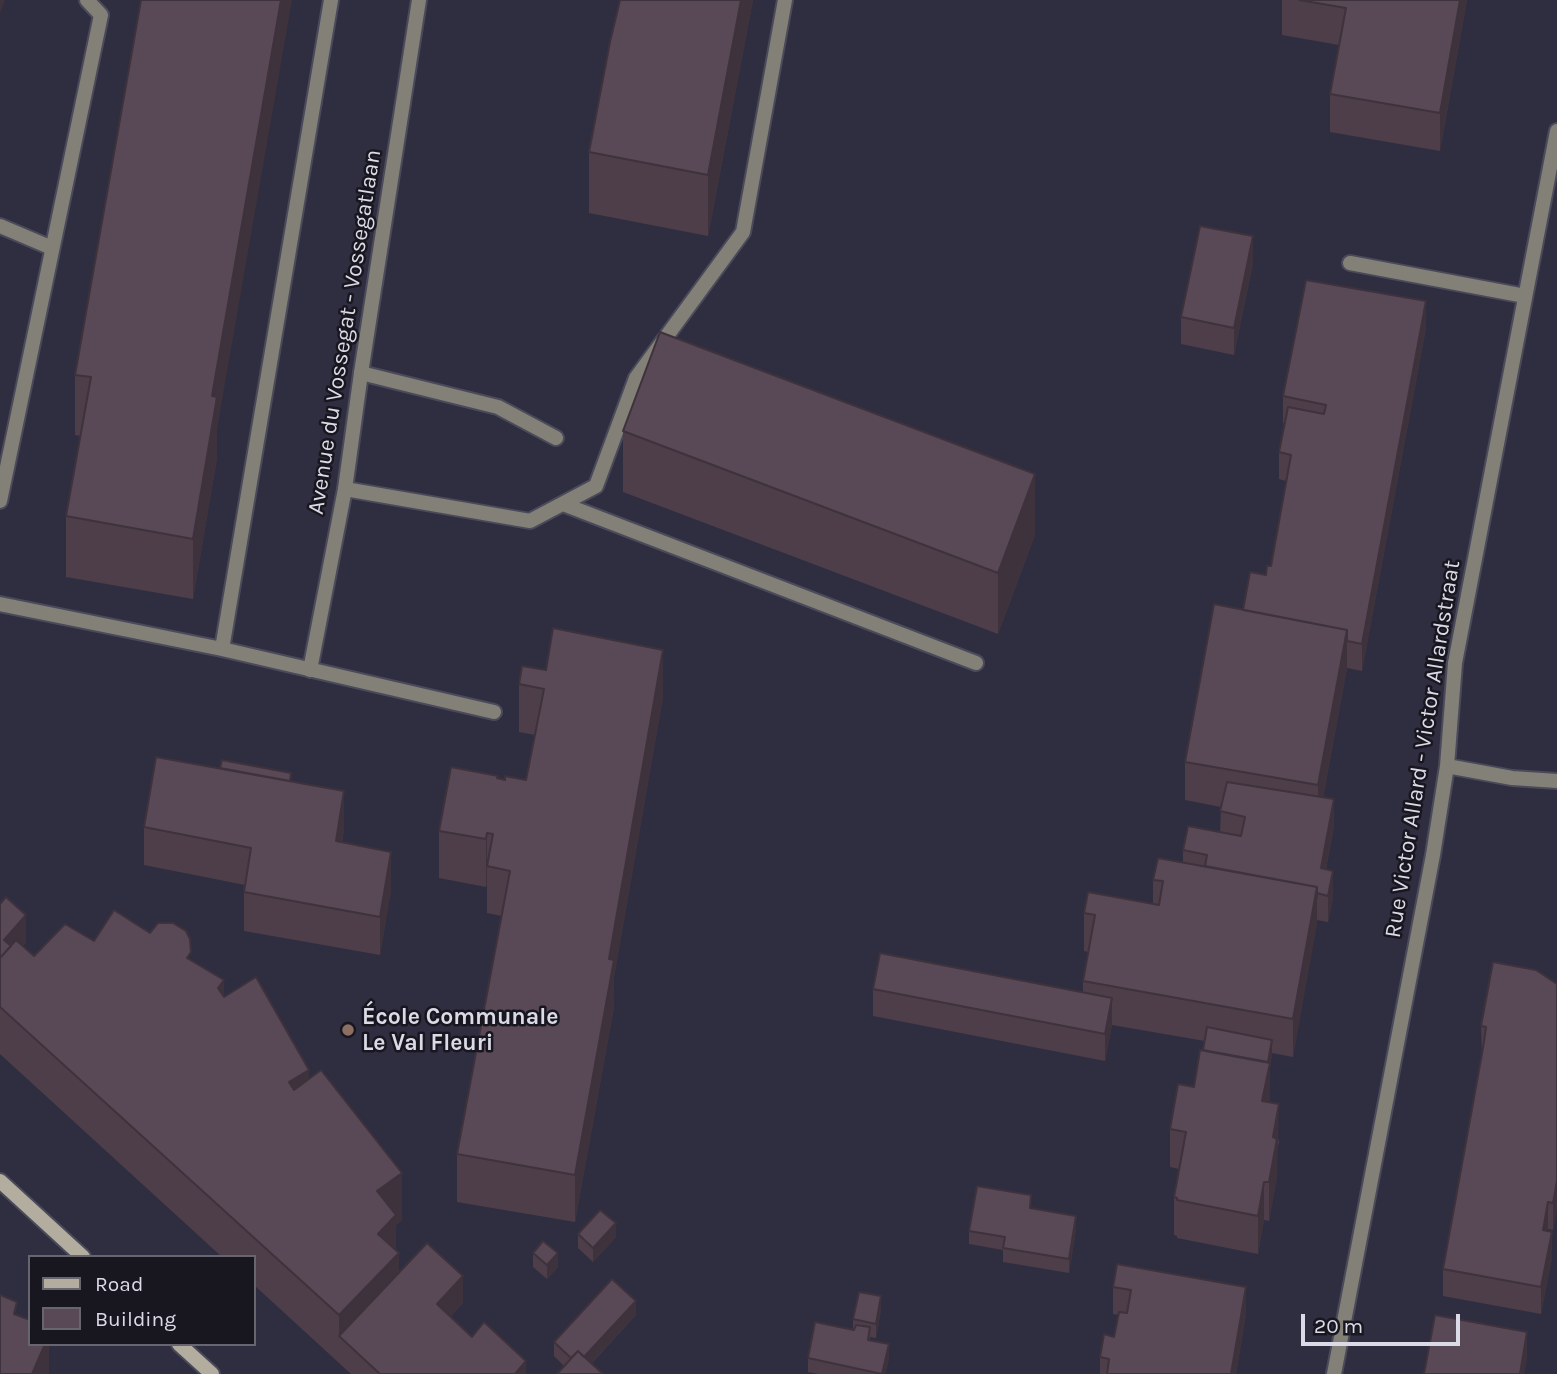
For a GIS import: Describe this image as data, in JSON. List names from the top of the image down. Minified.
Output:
{"streets":{"street":["Avenue du Vossegat - Vossegatlaan","Rue Victor Allard - Victor Allardstraat"]},"places":["École Communale Le Val Fleuri"],"legend":["Road","Building"],"scale_bar":"20 m"}
